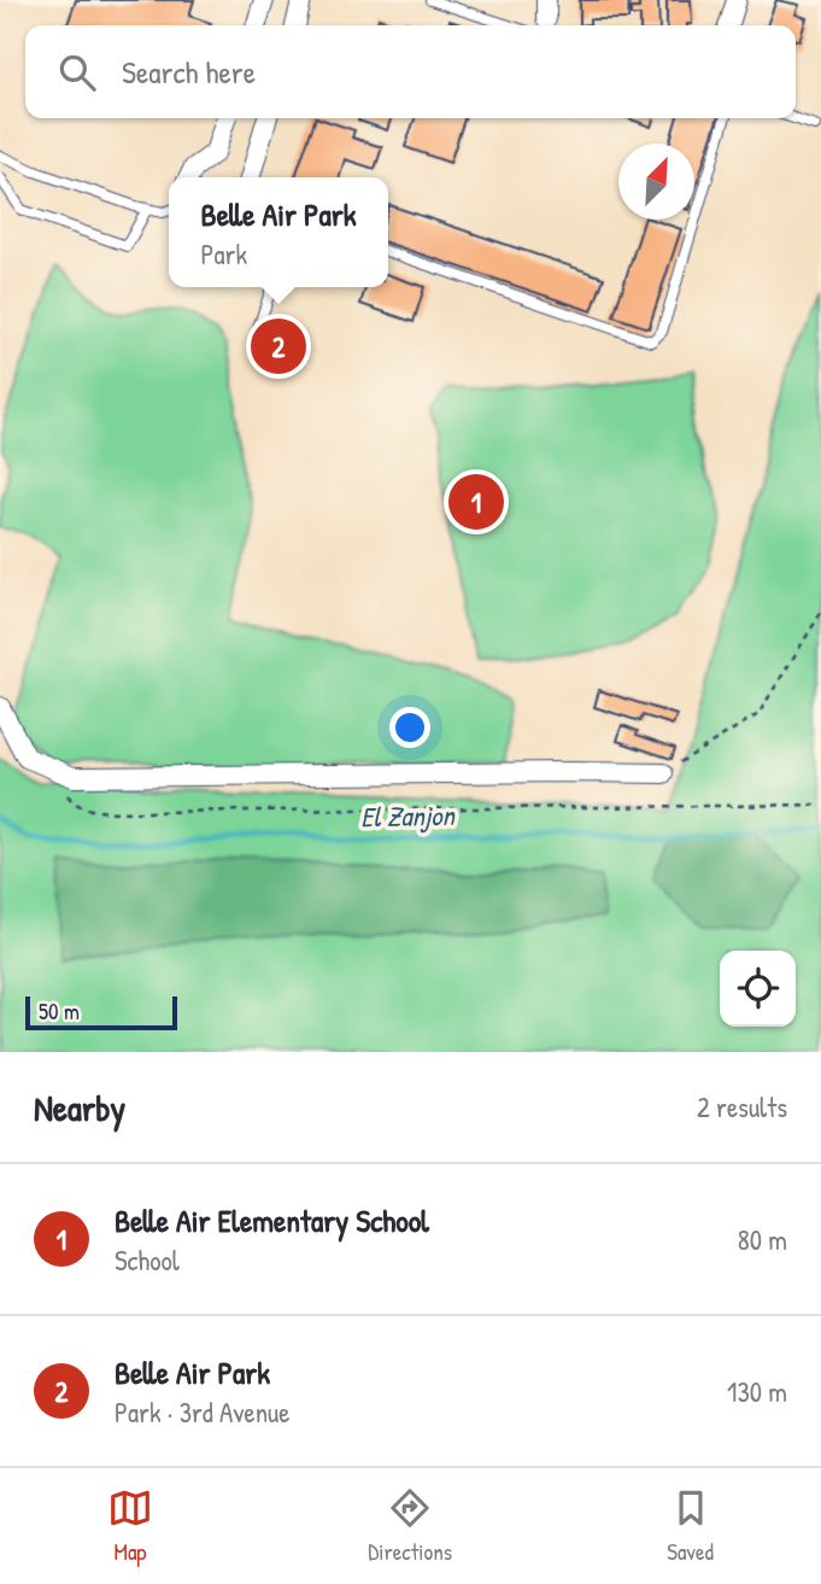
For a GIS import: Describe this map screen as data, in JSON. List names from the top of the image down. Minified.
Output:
{"water":["El Zanjon"],"scale_bar":"50 m","north":"top right","page":{"search":"Search here","popup":["Belle Air Park","Park"],"pins":["2","1"],"scale":"50 m","heading":["Nearby","2 results"],"list":[{"mark":"1","name":"Belle Air Elementary School","note":"School","value":"80 m"},{"mark":"2","name":"Belle Air Park","note":"Park · 3rd Avenue","value":"130 m"}],"nav":["Map","Directions","Saved"]}}
